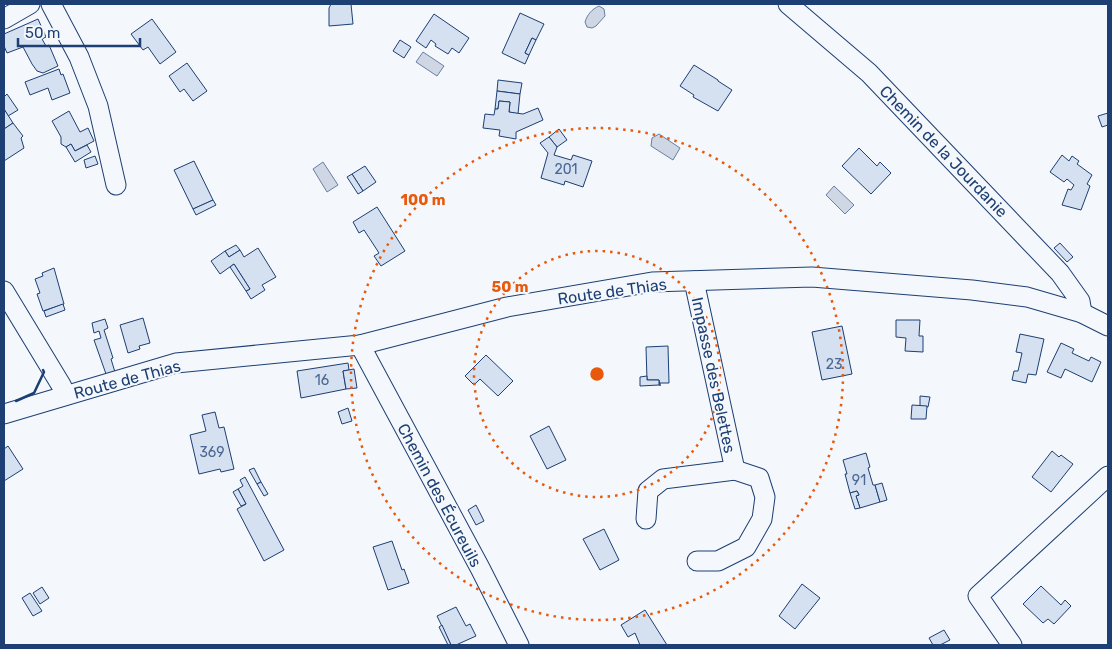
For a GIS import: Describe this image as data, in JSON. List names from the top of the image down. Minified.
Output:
{"streets":{"street":["Chemin de la Jourdanie","Route de Thias","Impasse des Belettes","Chemin des Écureuils"]},"crossings":[["Chemin de la Jourdanie","Route de Thias"],["Route de Thias","Impasse des Belettes"],["Route de Thias","Chemin des Écureuils"]],"house_numbers":["201","23","16","369","91"],"scale_bar":"50 m","rings":["100 m","50 m"]}
